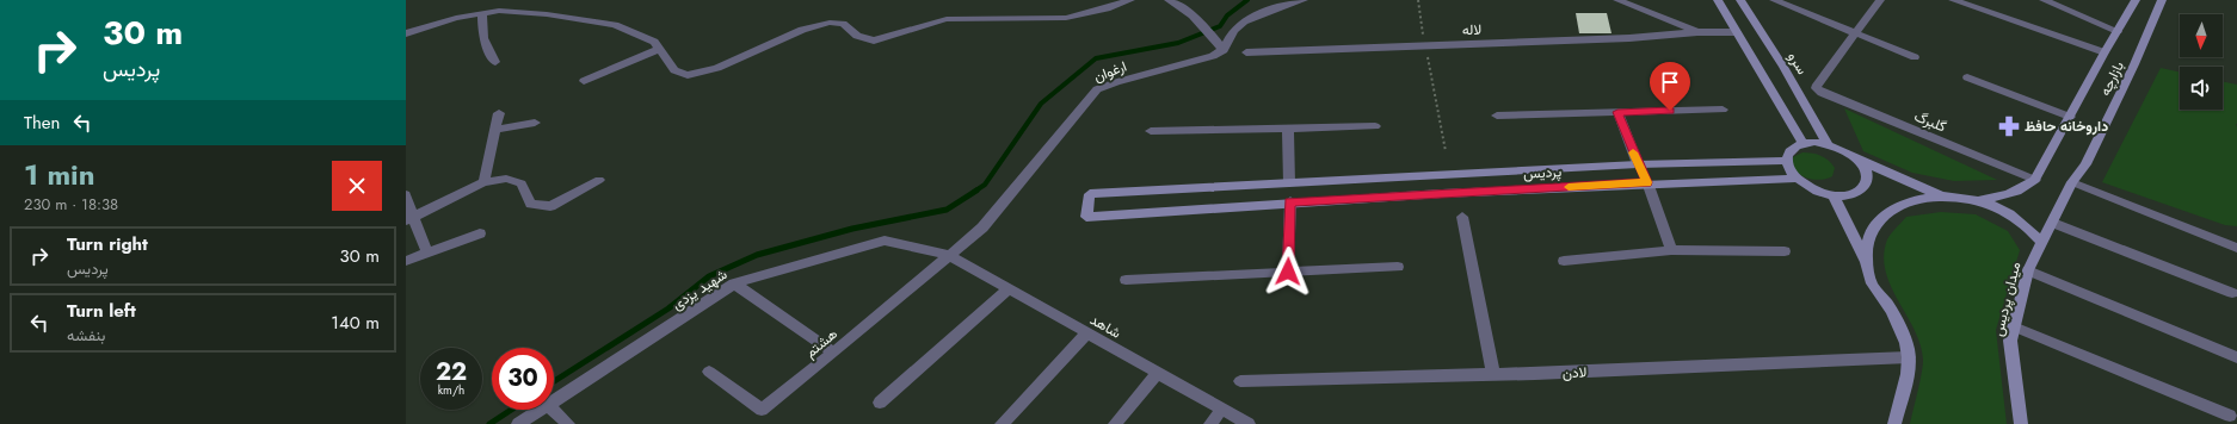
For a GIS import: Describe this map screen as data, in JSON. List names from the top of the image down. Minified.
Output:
{"streets":{"street":["لاله","سرو","ارغوان","بازارچه","گلبرگ","پردیس","شهید یزدی","میدان پردیس","شاهد","هشتم","لادن"]},"crossings":[["سرو","پردیس"],["ارغوان","شهید یزدی"],["ارغوان","شاهد"],["ارغوان","هشتم"],["بازارچه","گلبرگ"],["بازارچه","میدان پردیس"],["شهید یزدی","شاهد"],["شهید یزدی","هشتم"],["شاهد","هشتم"]],"places":{"pharmacy":["داروخانه حافظ"]},"north":"bottom","page":{"turn":["30 m","پردیس"],"then":"Then","heading":["1 min","230 m · 18:38"],"list":[{"name":"Turn right","note":"پردیس","value":"30 m"},{"name":"Turn left","note":"بنفشه","value":"140 m"}],"speed":"22 km/h","limit":"30"}}
